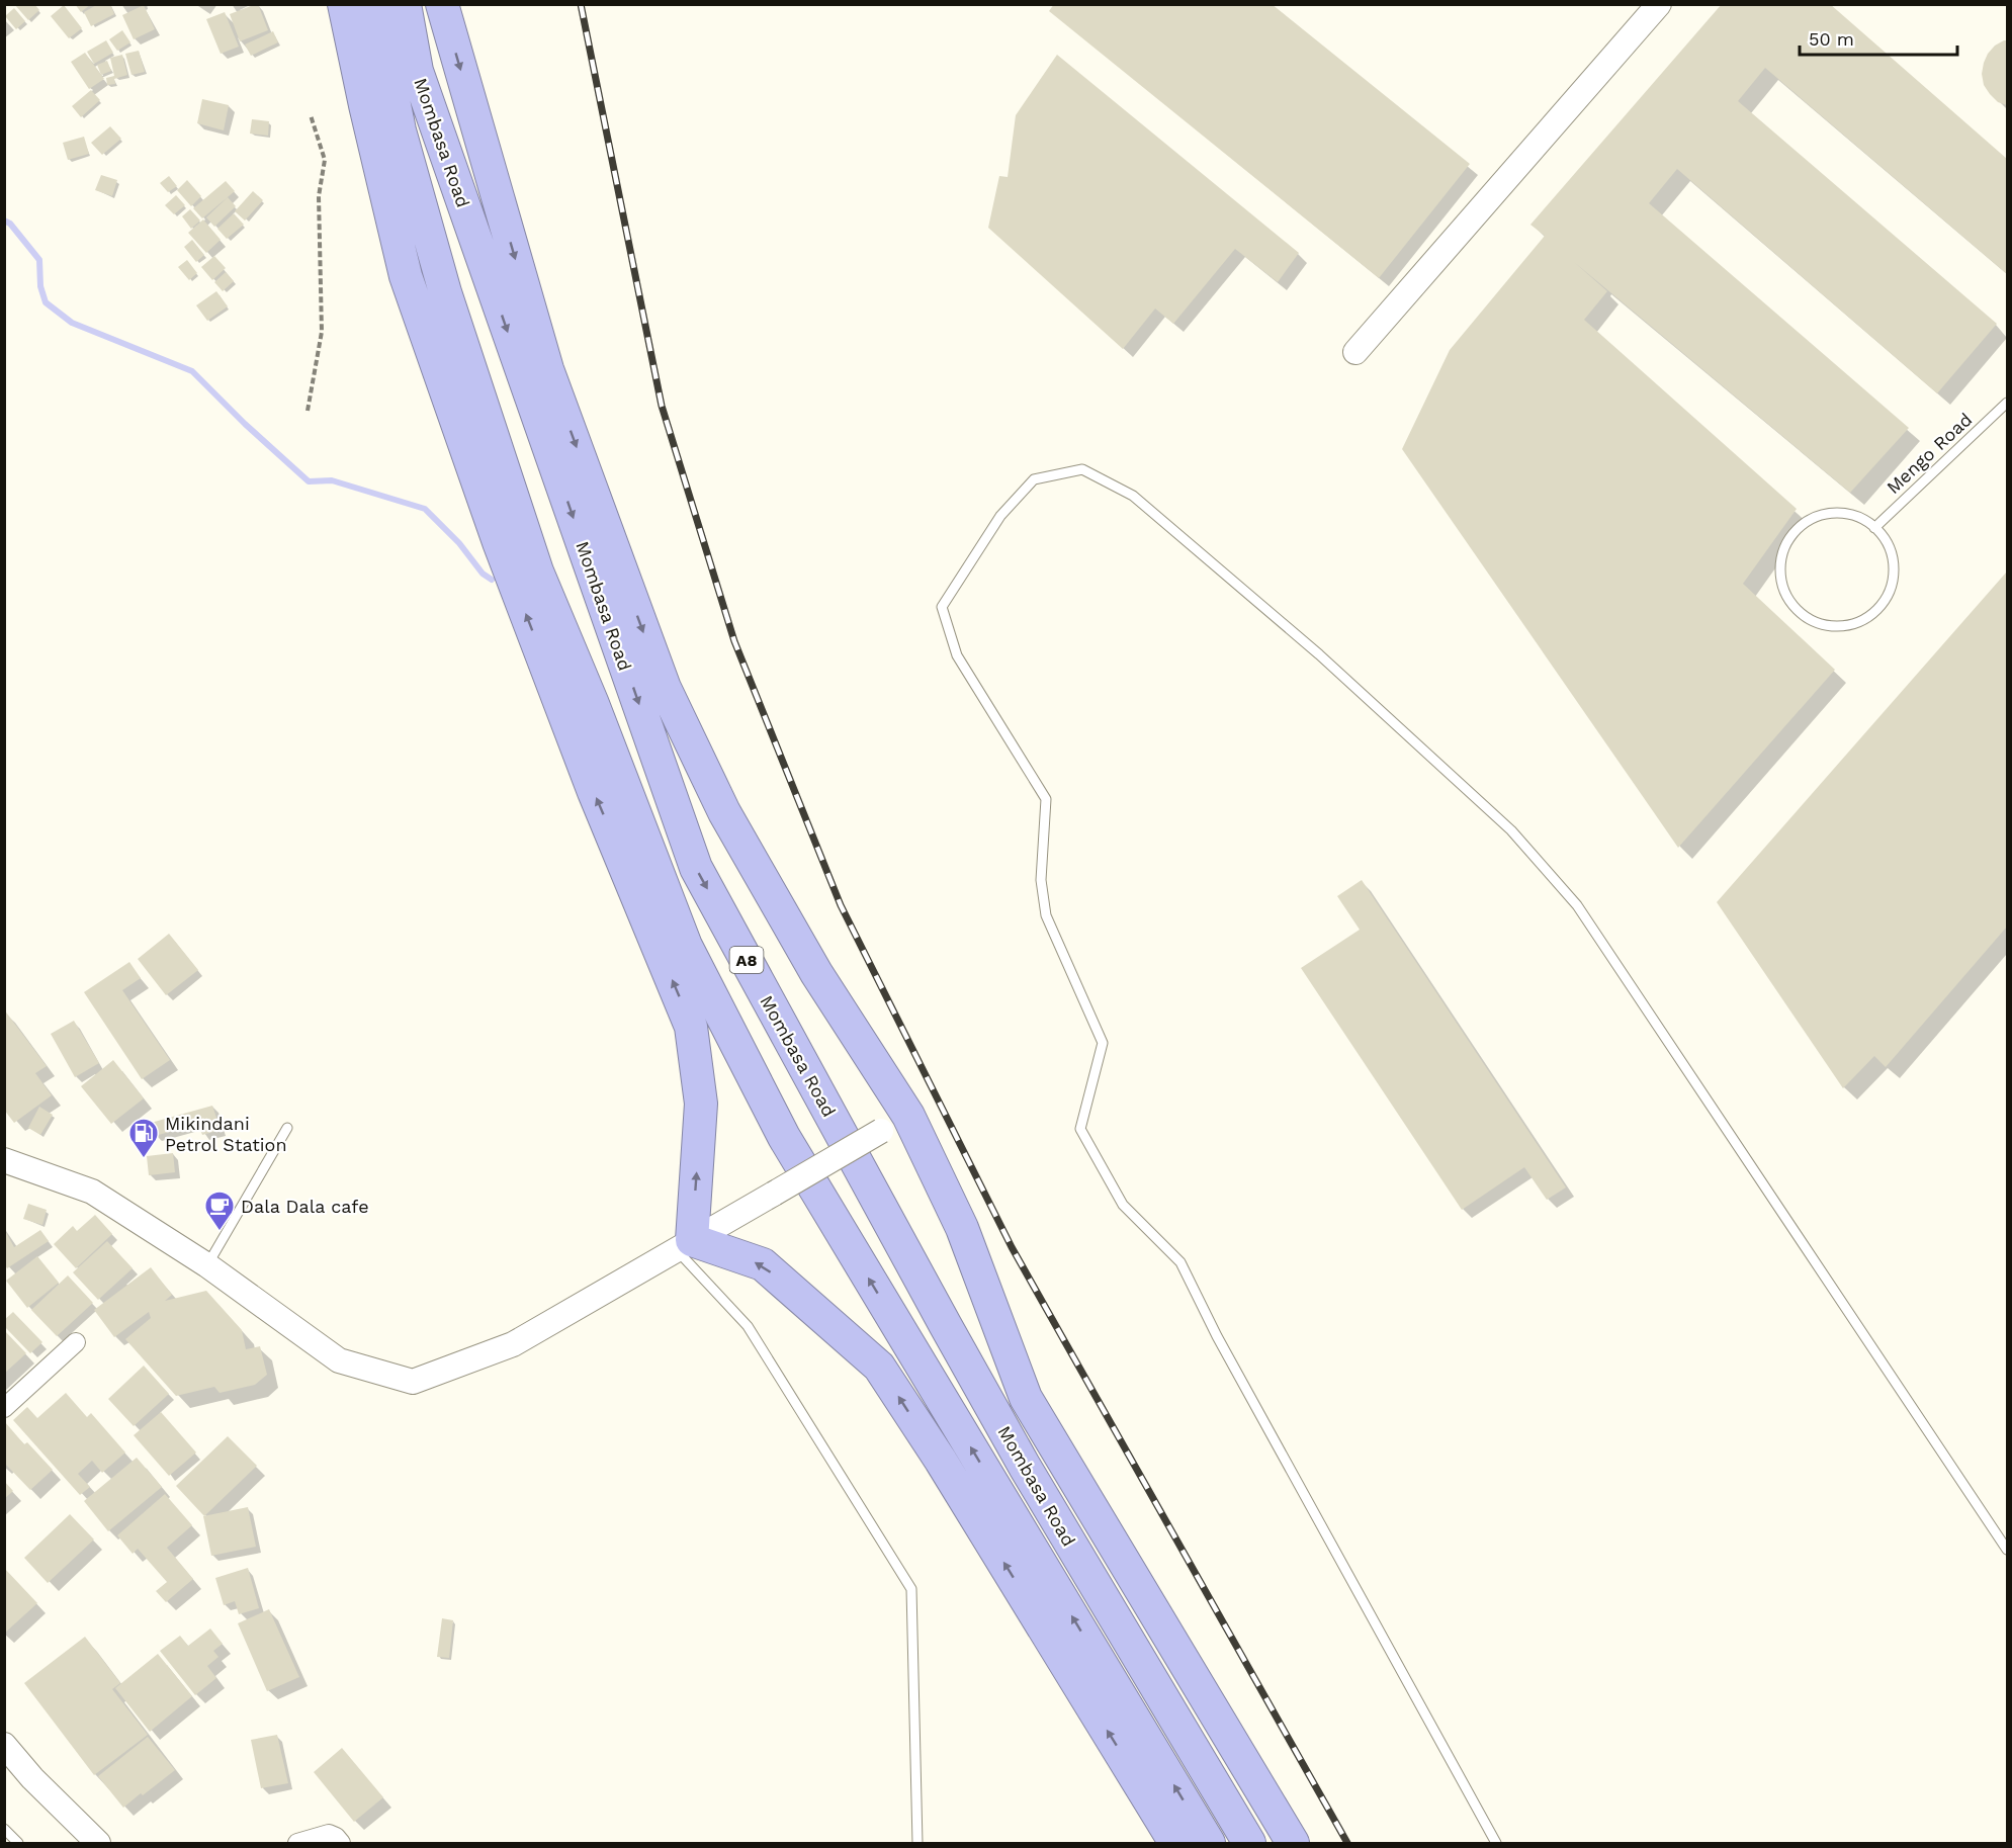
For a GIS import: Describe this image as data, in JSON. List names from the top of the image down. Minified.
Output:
{"streets":{"highway":["Mombasa Road","A8"],"lane":["Mengo Road"]},"places":{"fuel station":["Mikindani Petrol Station"],"cafe":["Dala Dala cafe"]},"scale_bar":"50 m"}
